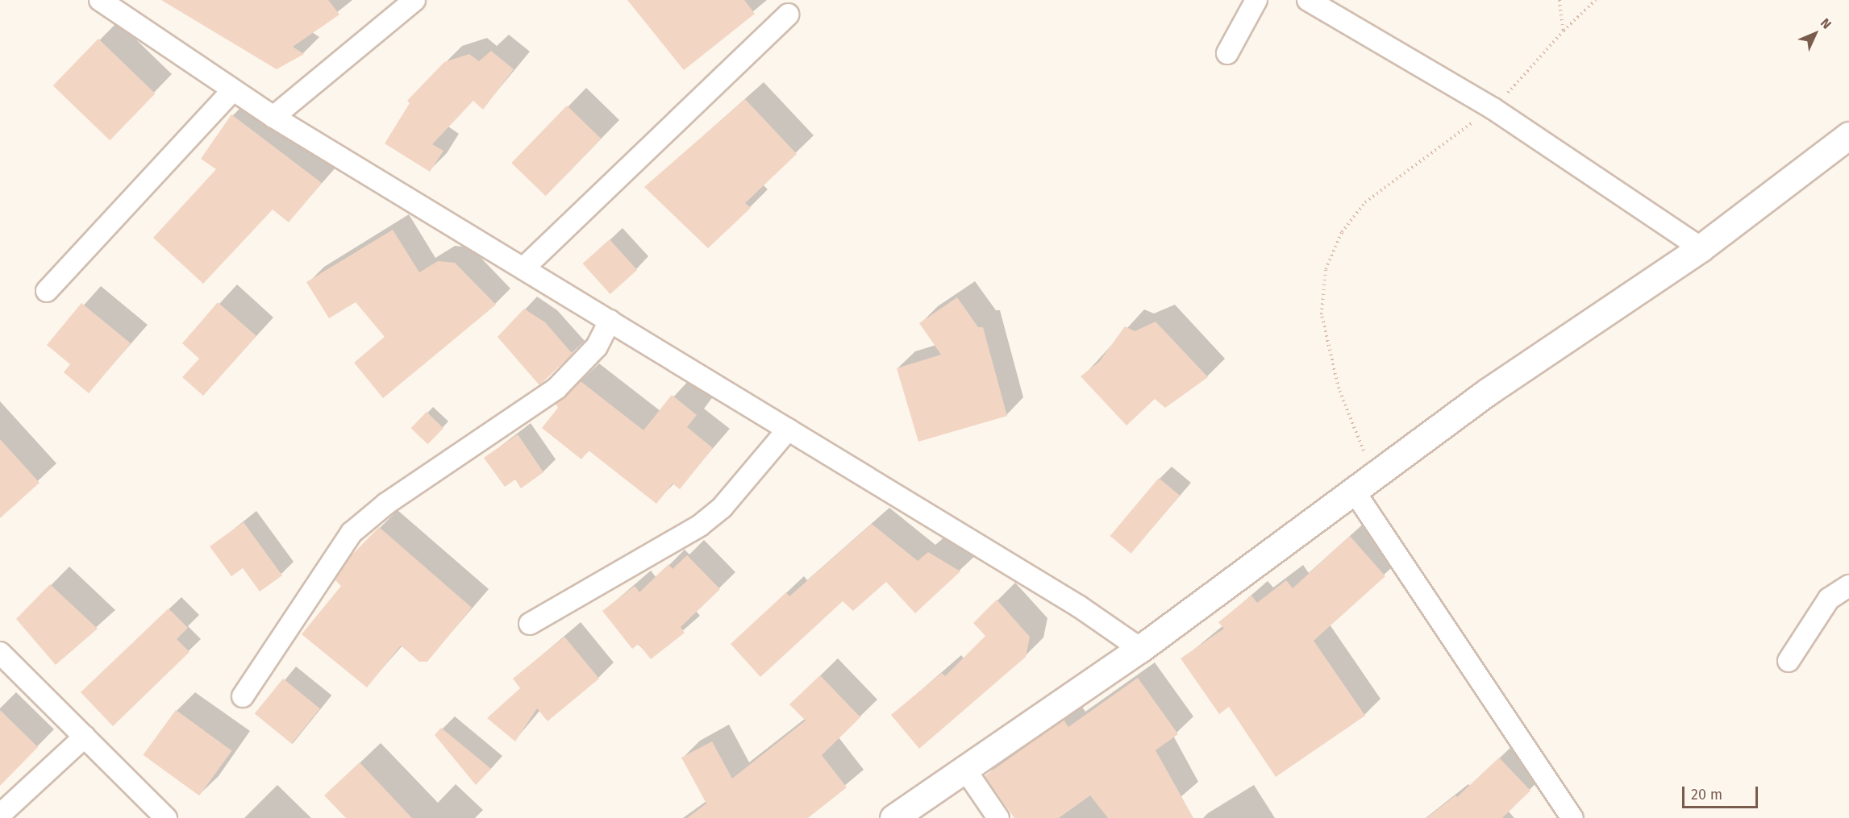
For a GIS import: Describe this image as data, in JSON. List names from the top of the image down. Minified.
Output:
{"scale_bar":"20 m","north":"top right"}
